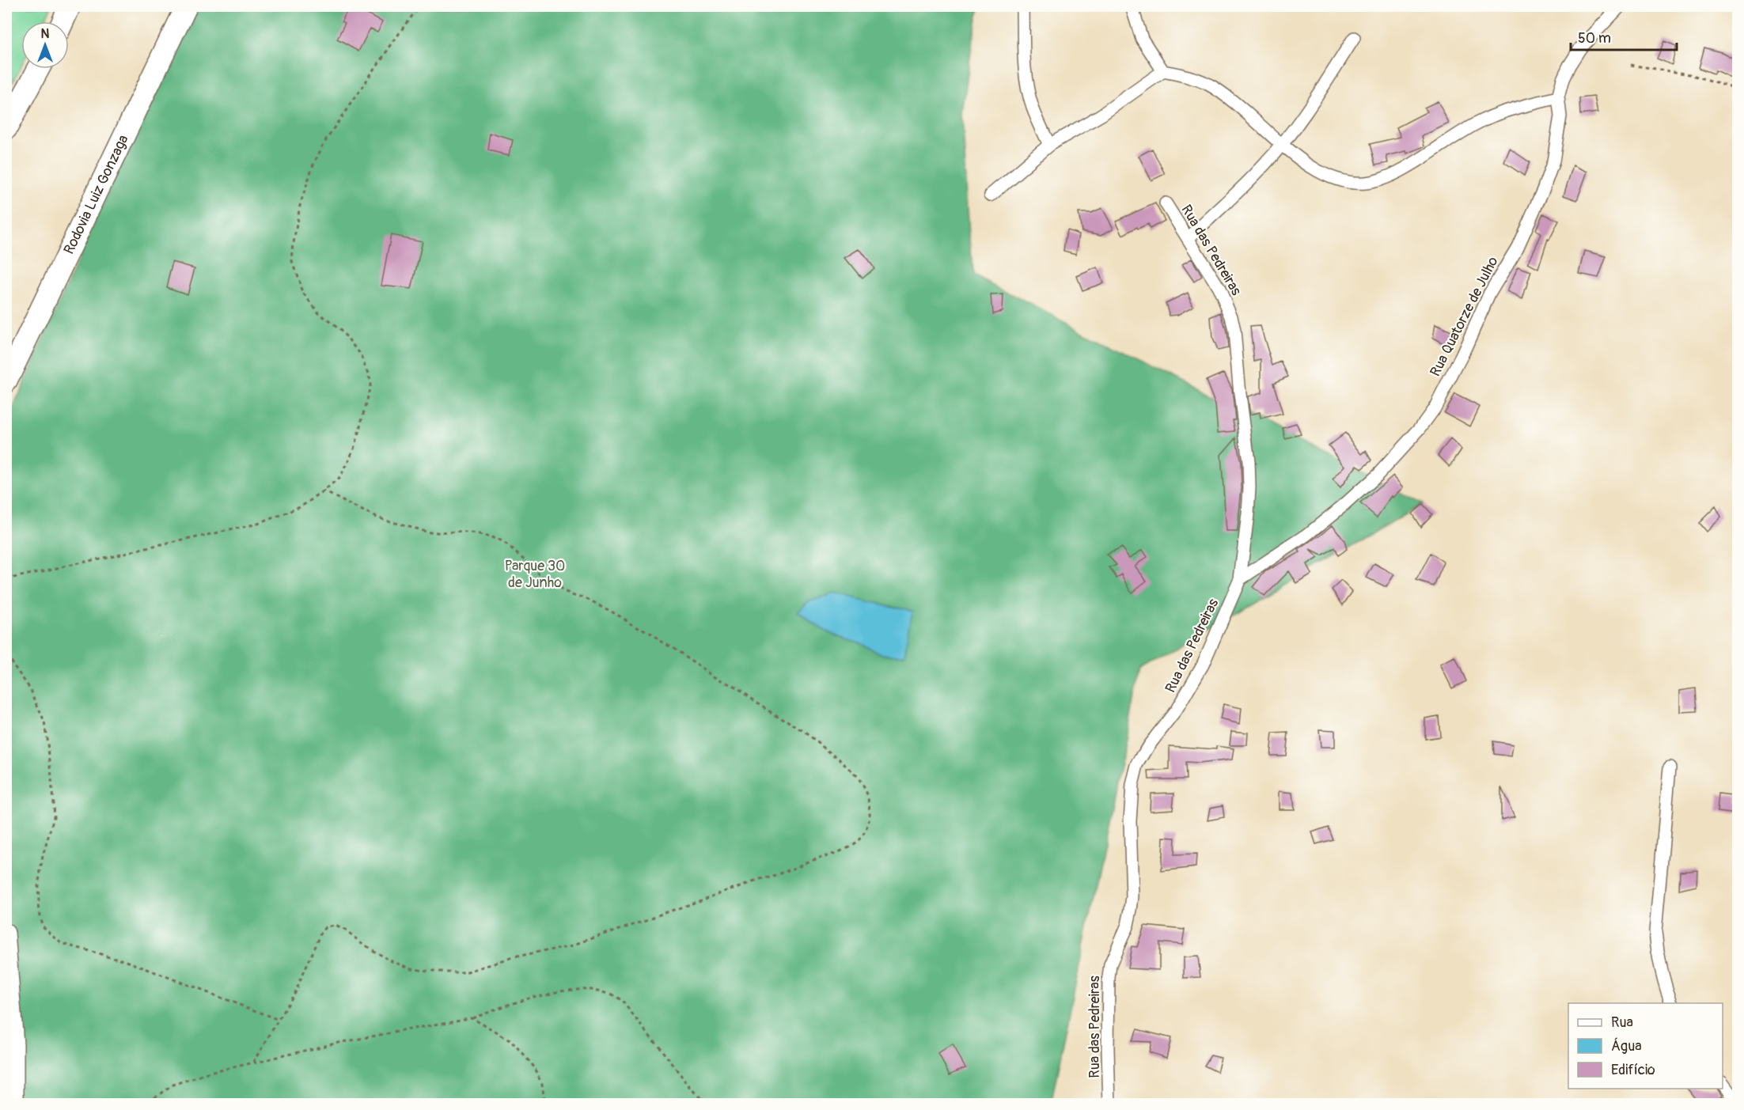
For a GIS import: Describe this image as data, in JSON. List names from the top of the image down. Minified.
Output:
{"streets":{"highway":["Rodovia Luiz Gonzaga"],"street":["Rua das Pedreiras","Rua Quatorze de Julho"]},"crossings":[["Rua das Pedreiras","Rua Quatorze de Julho"]],"parks":["Parque 30 de Junho"],"legend":["Rua","Água","Edifício"],"scale_bar":"50 m","north":"top"}
